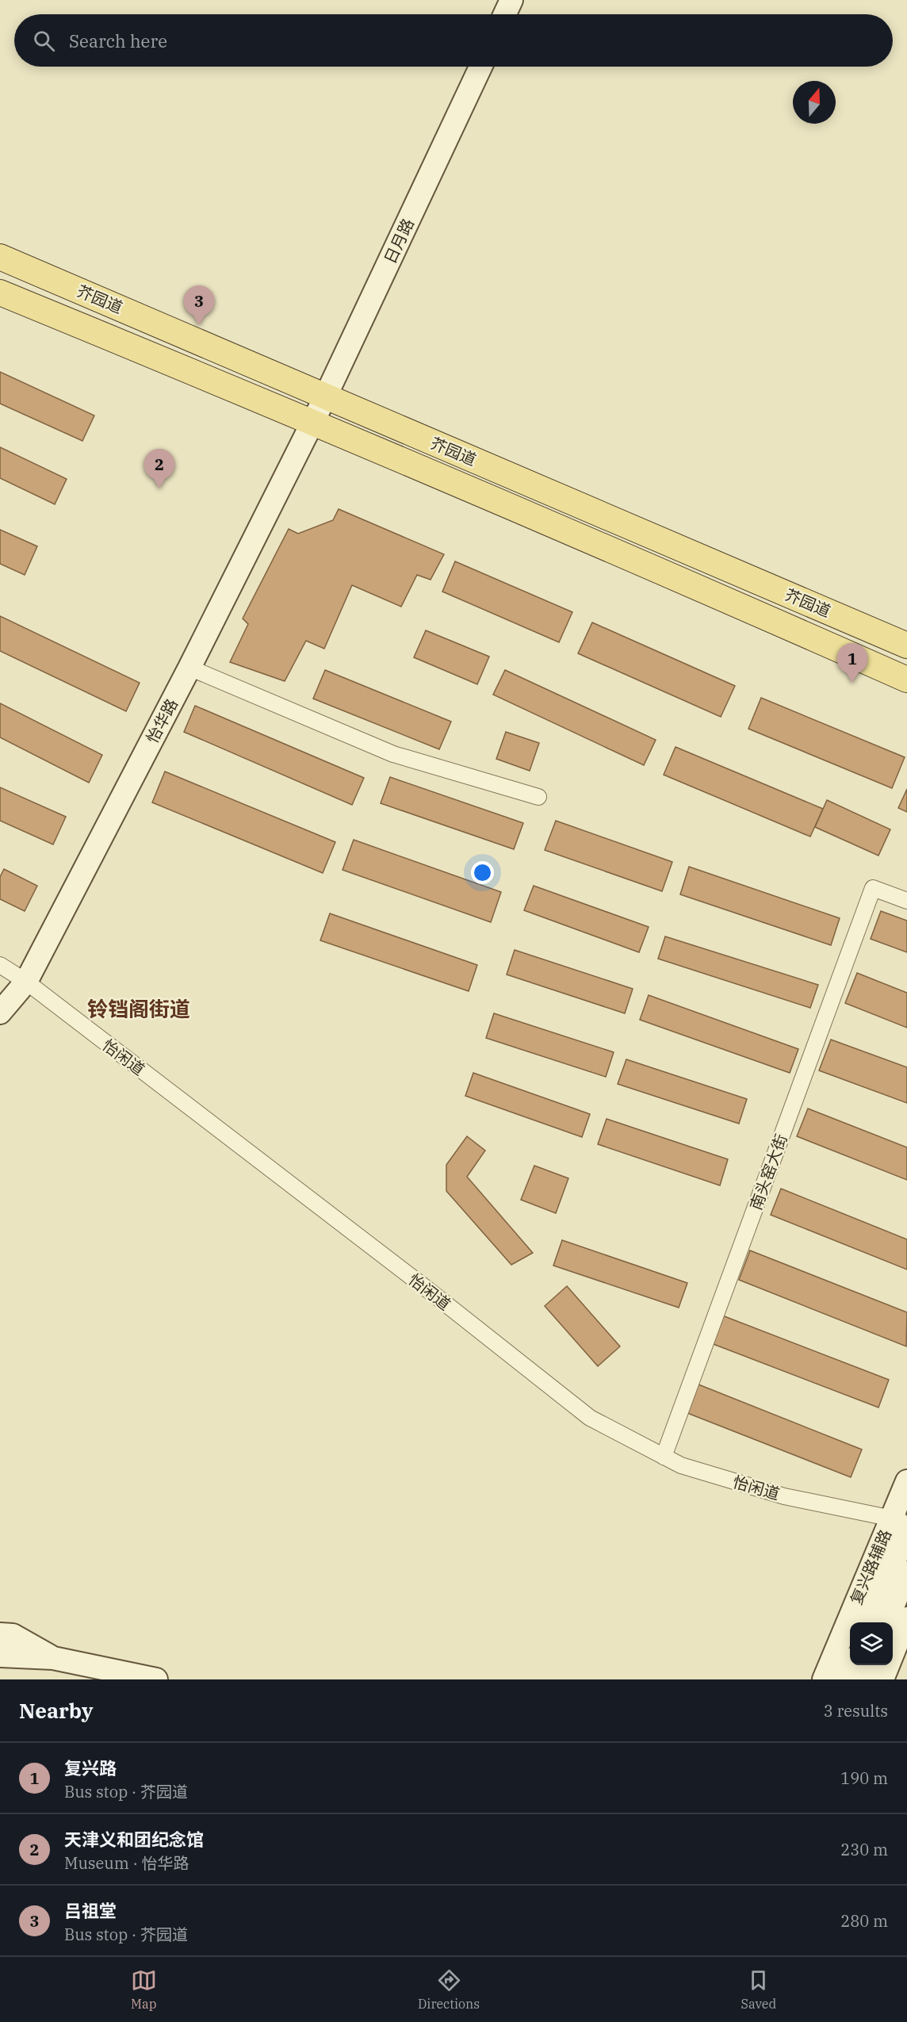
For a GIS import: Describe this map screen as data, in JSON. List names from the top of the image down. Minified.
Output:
{"streets":{"main road":["芥园道"],"street":["日月路","怡华路","怡闲道","南头窑大街","复兴路辅路"]},"crossings":[["日月路","芥园道"],["日月路","怡华路"],["芥园道","怡华路"],["怡华路","怡闲道"],["怡闲道","南头窑大街"],["怡闲道","复兴路辅路"]],"districts":["铃铛阁街道"],"north":"top","page":{"search":"Search here","pins":["3","2","1"],"heading":["Nearby","3 results"],"list":[{"mark":"1","name":"复兴路","note":"Bus stop · 芥园道","value":"190 m"},{"mark":"2","name":"天津义和团纪念馆","note":"Museum · 怡华路","value":"230 m"},{"mark":"3","name":"吕祖堂","note":"Bus stop · 芥园道","value":"280 m"}],"nav":["Map","Directions","Saved"]}}
